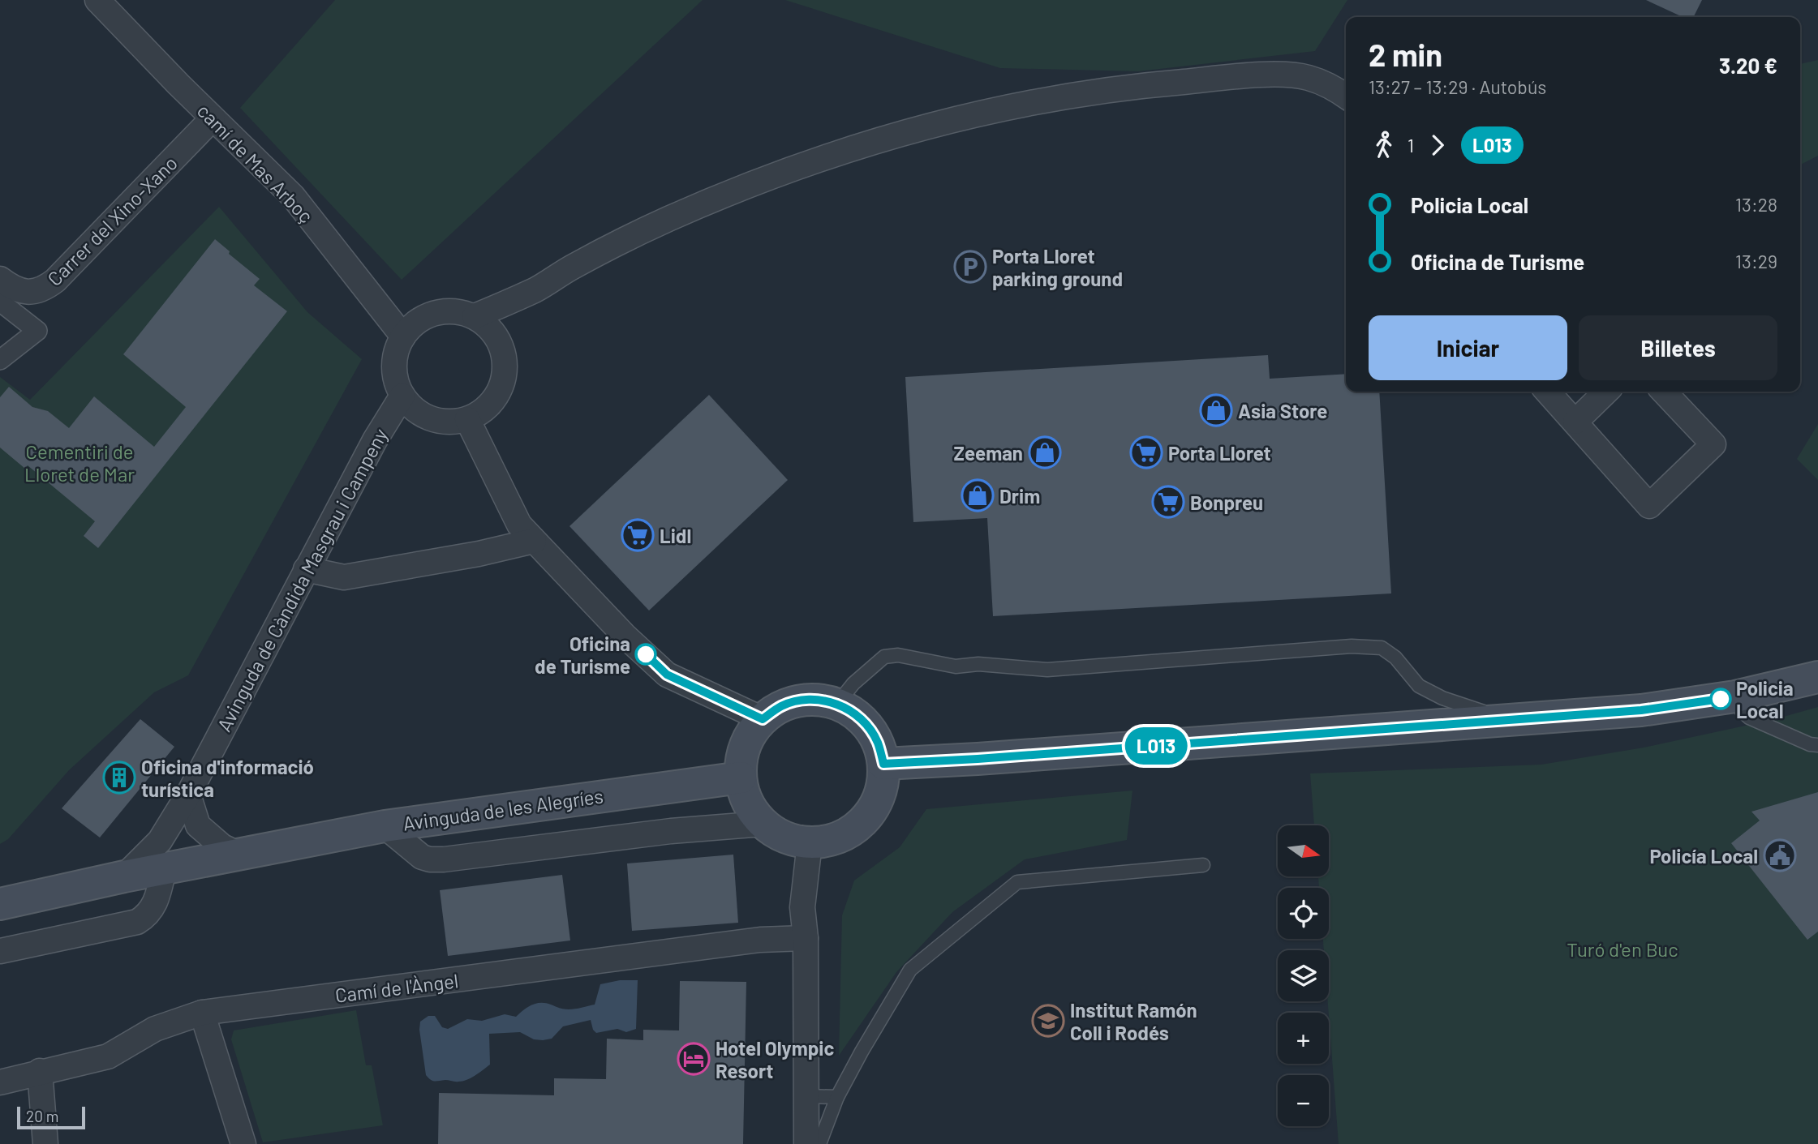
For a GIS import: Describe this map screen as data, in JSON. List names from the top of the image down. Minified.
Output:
{"streets":{"main road":["Avinguda de les Alegríes"],"street":["camí de Mas Arboç","Carrer del Xino-Xano","Avinguda de Càndida Masgrau i Campeny","Camí de l'Àngel"]},"crossings":[["camí de Mas Arboç","Carrer del Xino-Xano"],["camí de Mas Arboç","Avinguda de Càndida Masgrau i Campeny"]],"parks":["Cementiri de Lloret de Mar","Turó d'en Buc"],"places":{"parking":["Porta Lloret parking ground"],"shop":["Asia Store","Zeeman","Drim"],"supermarket":["Porta Lloret","Bonpreu","Lidl"],"other":["Oficina de Turisme","Policia Local"],"building":["Oficina d'informació turística"],"public building":["Policía Local"],"school or university":["Institut Ramón Coll i Rodés"],"hotel":["Hotel Olympic Resort"]},"lines":["bus line L013"],"scale_bar":"20 m","north":"right","page":{"on_map":"L013","heading":["2 min","13:27 – 13:29 · Autobús","3.20 €"],"legs":["1","L013"],"list":[{"name":"Policia Local","value":"13:28"},{"name":"Oficina de Turisme","value":"13:29"}],"buttons":["Iniciar","Billetes"],"map_buttons":["+","−"],"scale":"20 m"}}
